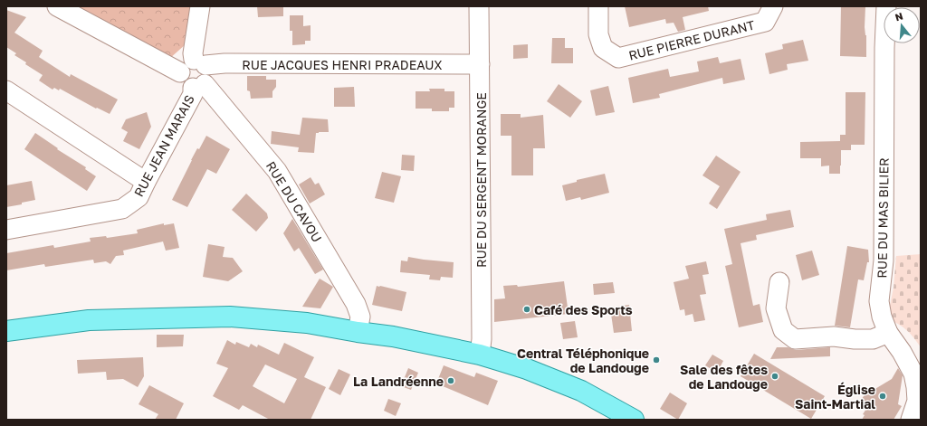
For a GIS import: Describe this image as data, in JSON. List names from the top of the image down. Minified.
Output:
{"streets":{"street":["RUE PIERRE DURANT","RUE JACQUES HENRI PRADEAUX","RUE JEAN MARAIS","RUE DU SERGENT MORANGE","RUE DU CAVOU","RUE DU MAS BILIER"]},"crossings":[["RUE JACQUES HENRI PRADEAUX","RUE JEAN MARAIS"],["RUE JACQUES HENRI PRADEAUX","RUE DU SERGENT MORANGE"],["RUE JACQUES HENRI PRADEAUX","RUE DU CAVOU"],["RUE JEAN MARAIS","RUE DU CAVOU"]],"places":["Café des Sports","Central Téléphonique de Landouge","Sale des fêtes de Landouge","La Landréenne","Église Saint-Martial"],"north":"top"}
